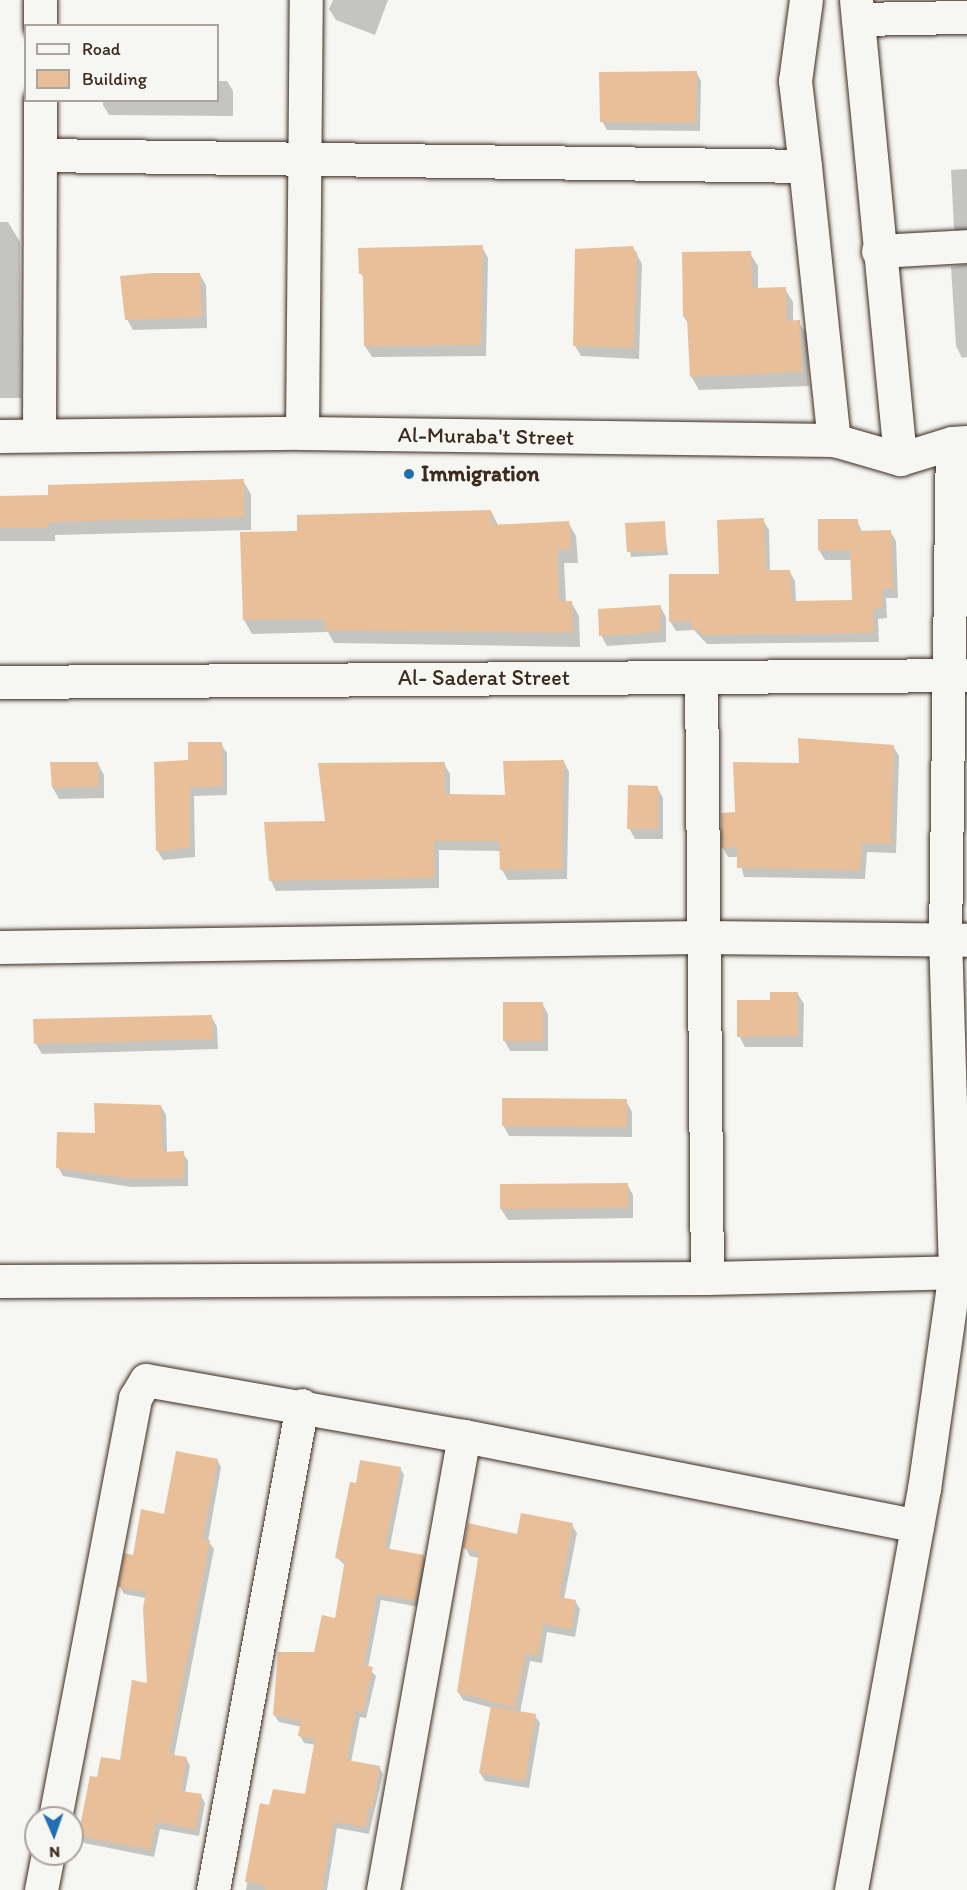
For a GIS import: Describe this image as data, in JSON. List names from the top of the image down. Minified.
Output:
{"streets":{"street":["Al-Muraba't Street","Al- Saderat Street"]},"places":["Immigration"],"legend":["Road","Building"],"north":"bottom"}
